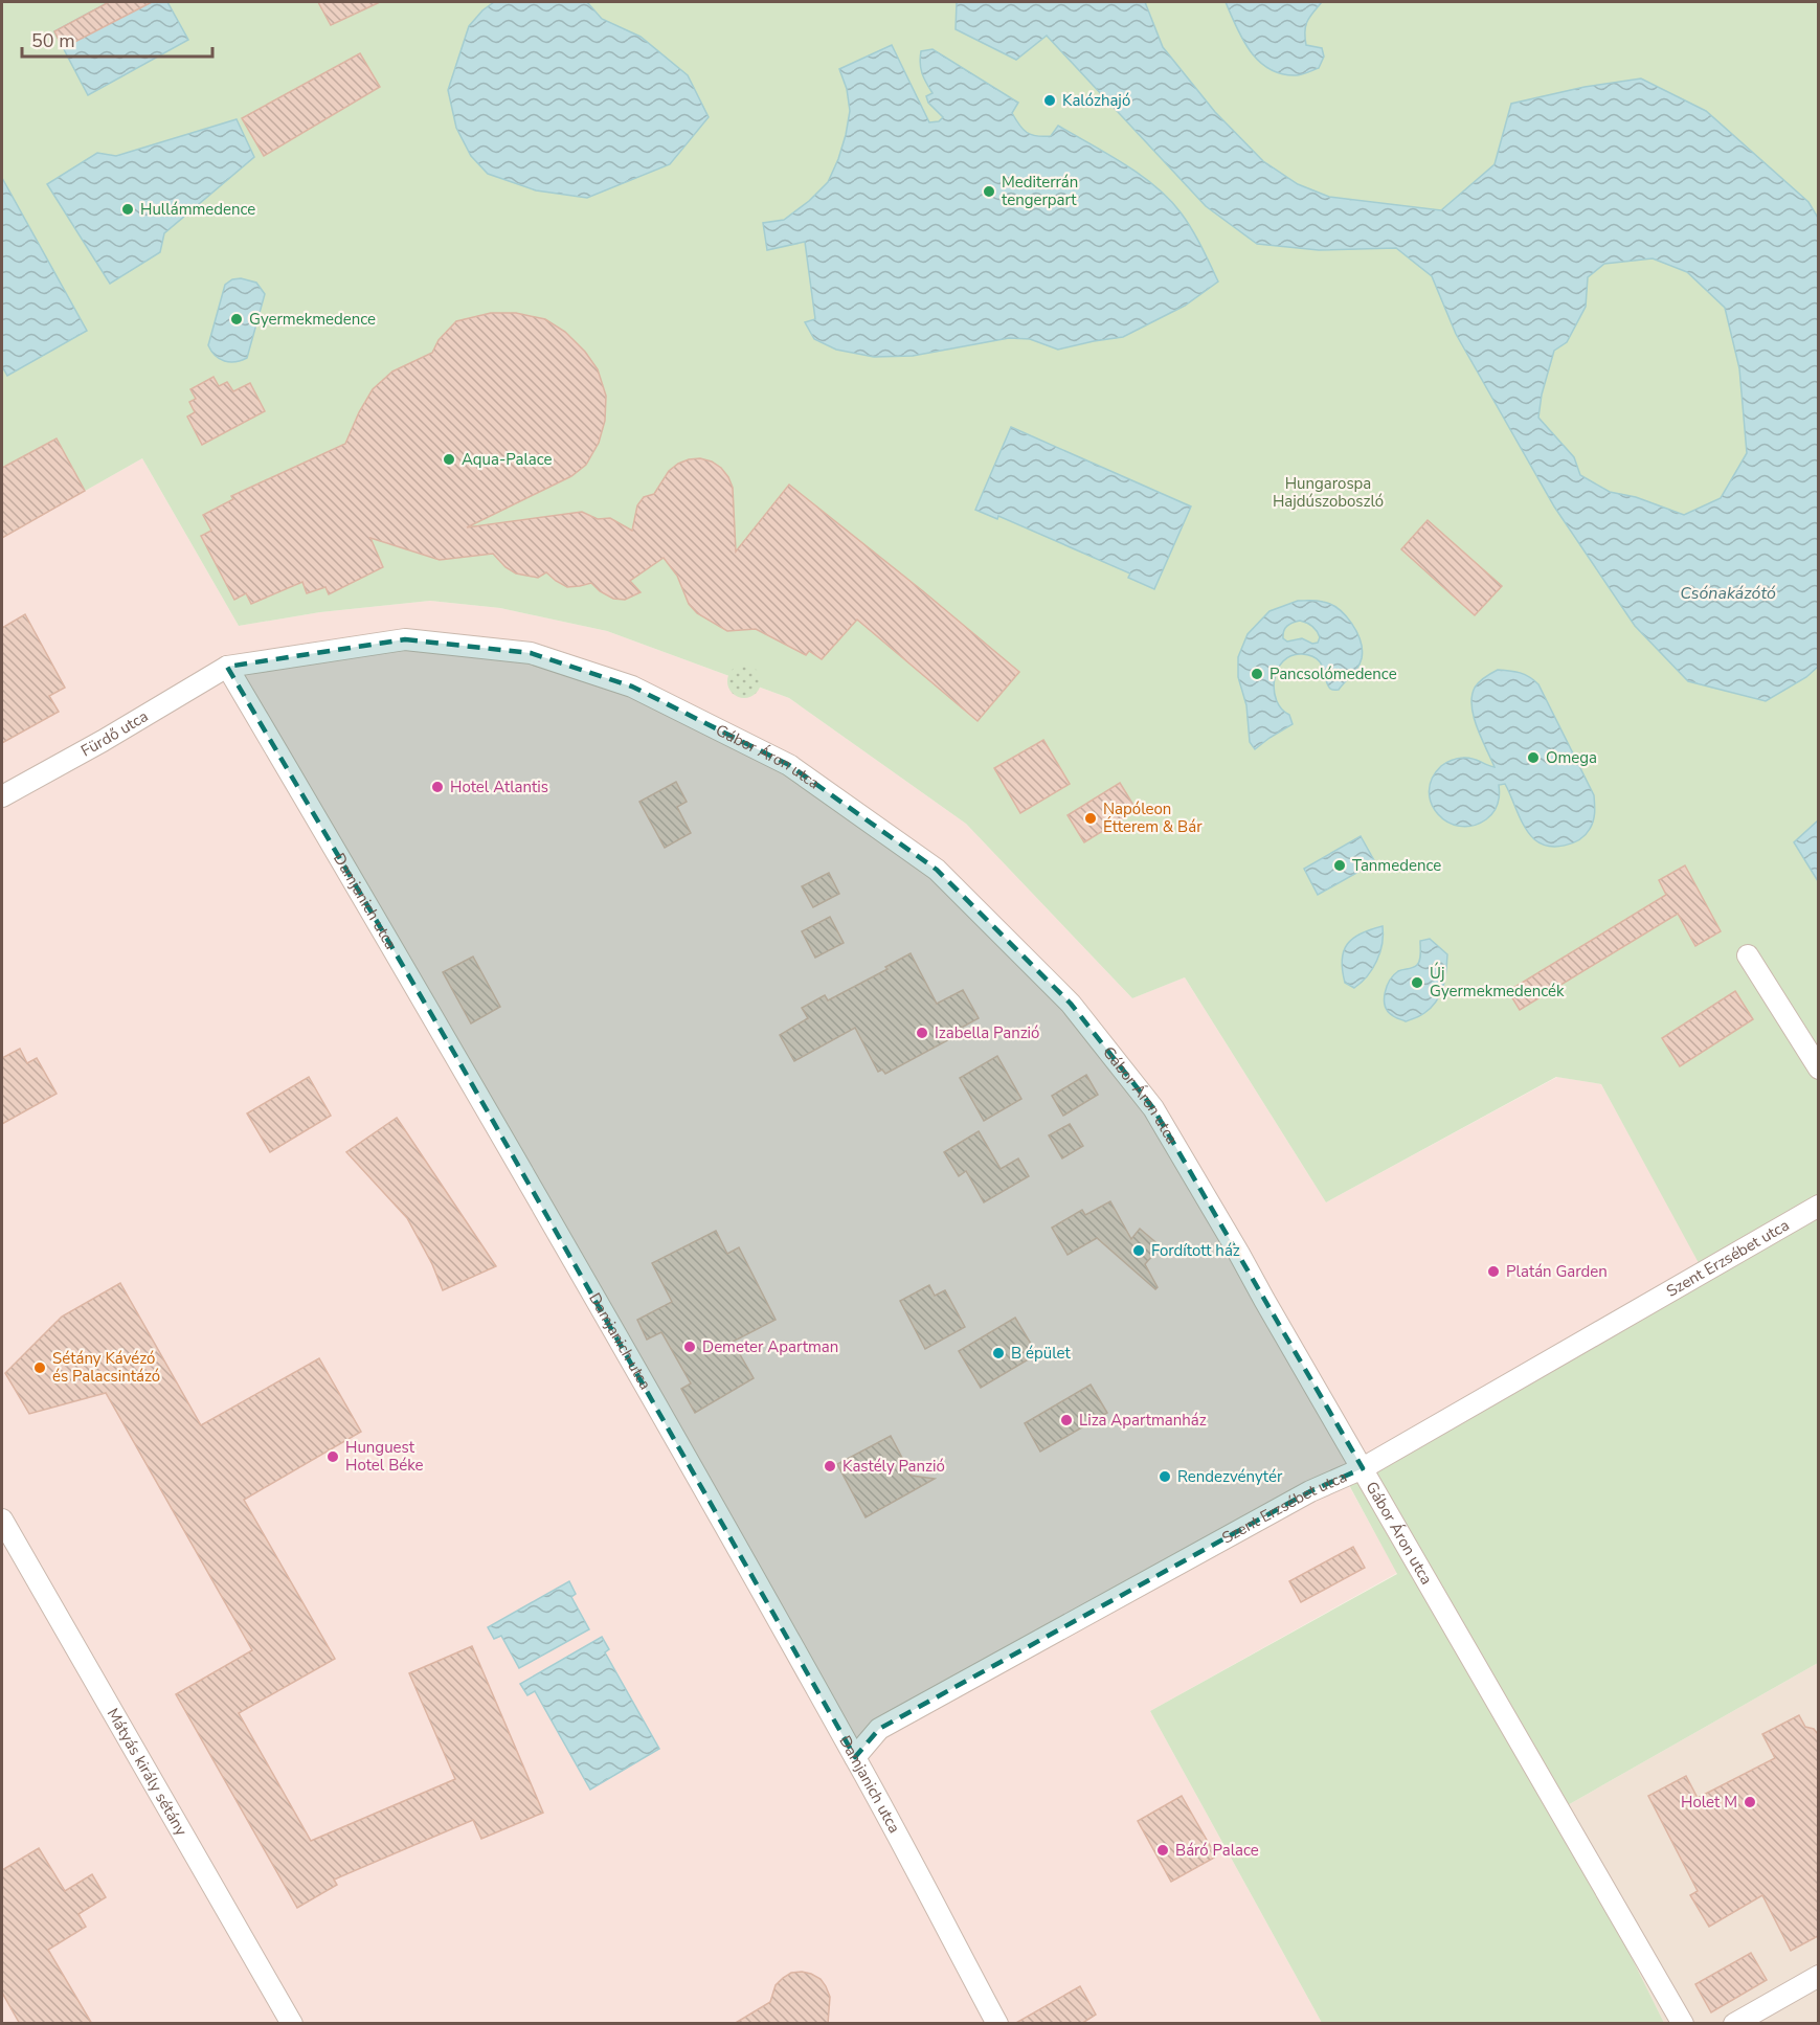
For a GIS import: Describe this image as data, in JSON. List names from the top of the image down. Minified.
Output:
{"streets":{"street":["Fürdő utca","Gábor Áron utca","Damjanich utca","Szent Erzsébet utca","Mátyás király sétány"]},"crossings":[["Fürdő utca","Gábor Áron utca"],["Fürdő utca","Damjanich utca"],["Gábor Áron utca","Damjanich utca"],["Gábor Áron utca","Szent Erzsébet utca"],["Damjanich utca","Szent Erzsébet utca"]],"water":["Csónakázótó"],"parks":["Hungarospa Hajdúszoboszló"],"places":["Kalózhajó","Mediterrán tengerpart","Hullámmedence","Gyermekmedence","Aqua-Palace","Pancsolómedence","Omega","Hotel Atlantis","Napóleon Étterem & Bár","Tanmedence","Új Gyermekmedencék","Izabella Panzió","Fordított ház","Platán Garden","Demeter Apartman","B épület","Sétány Kávézó és Palacsintázó","Liza Apartmanház","Hunguest Hotel Béke","Kastély Panzió","Rendezvénytér","Holet M","Báró Palace"],"scale_bar":"50 m"}
